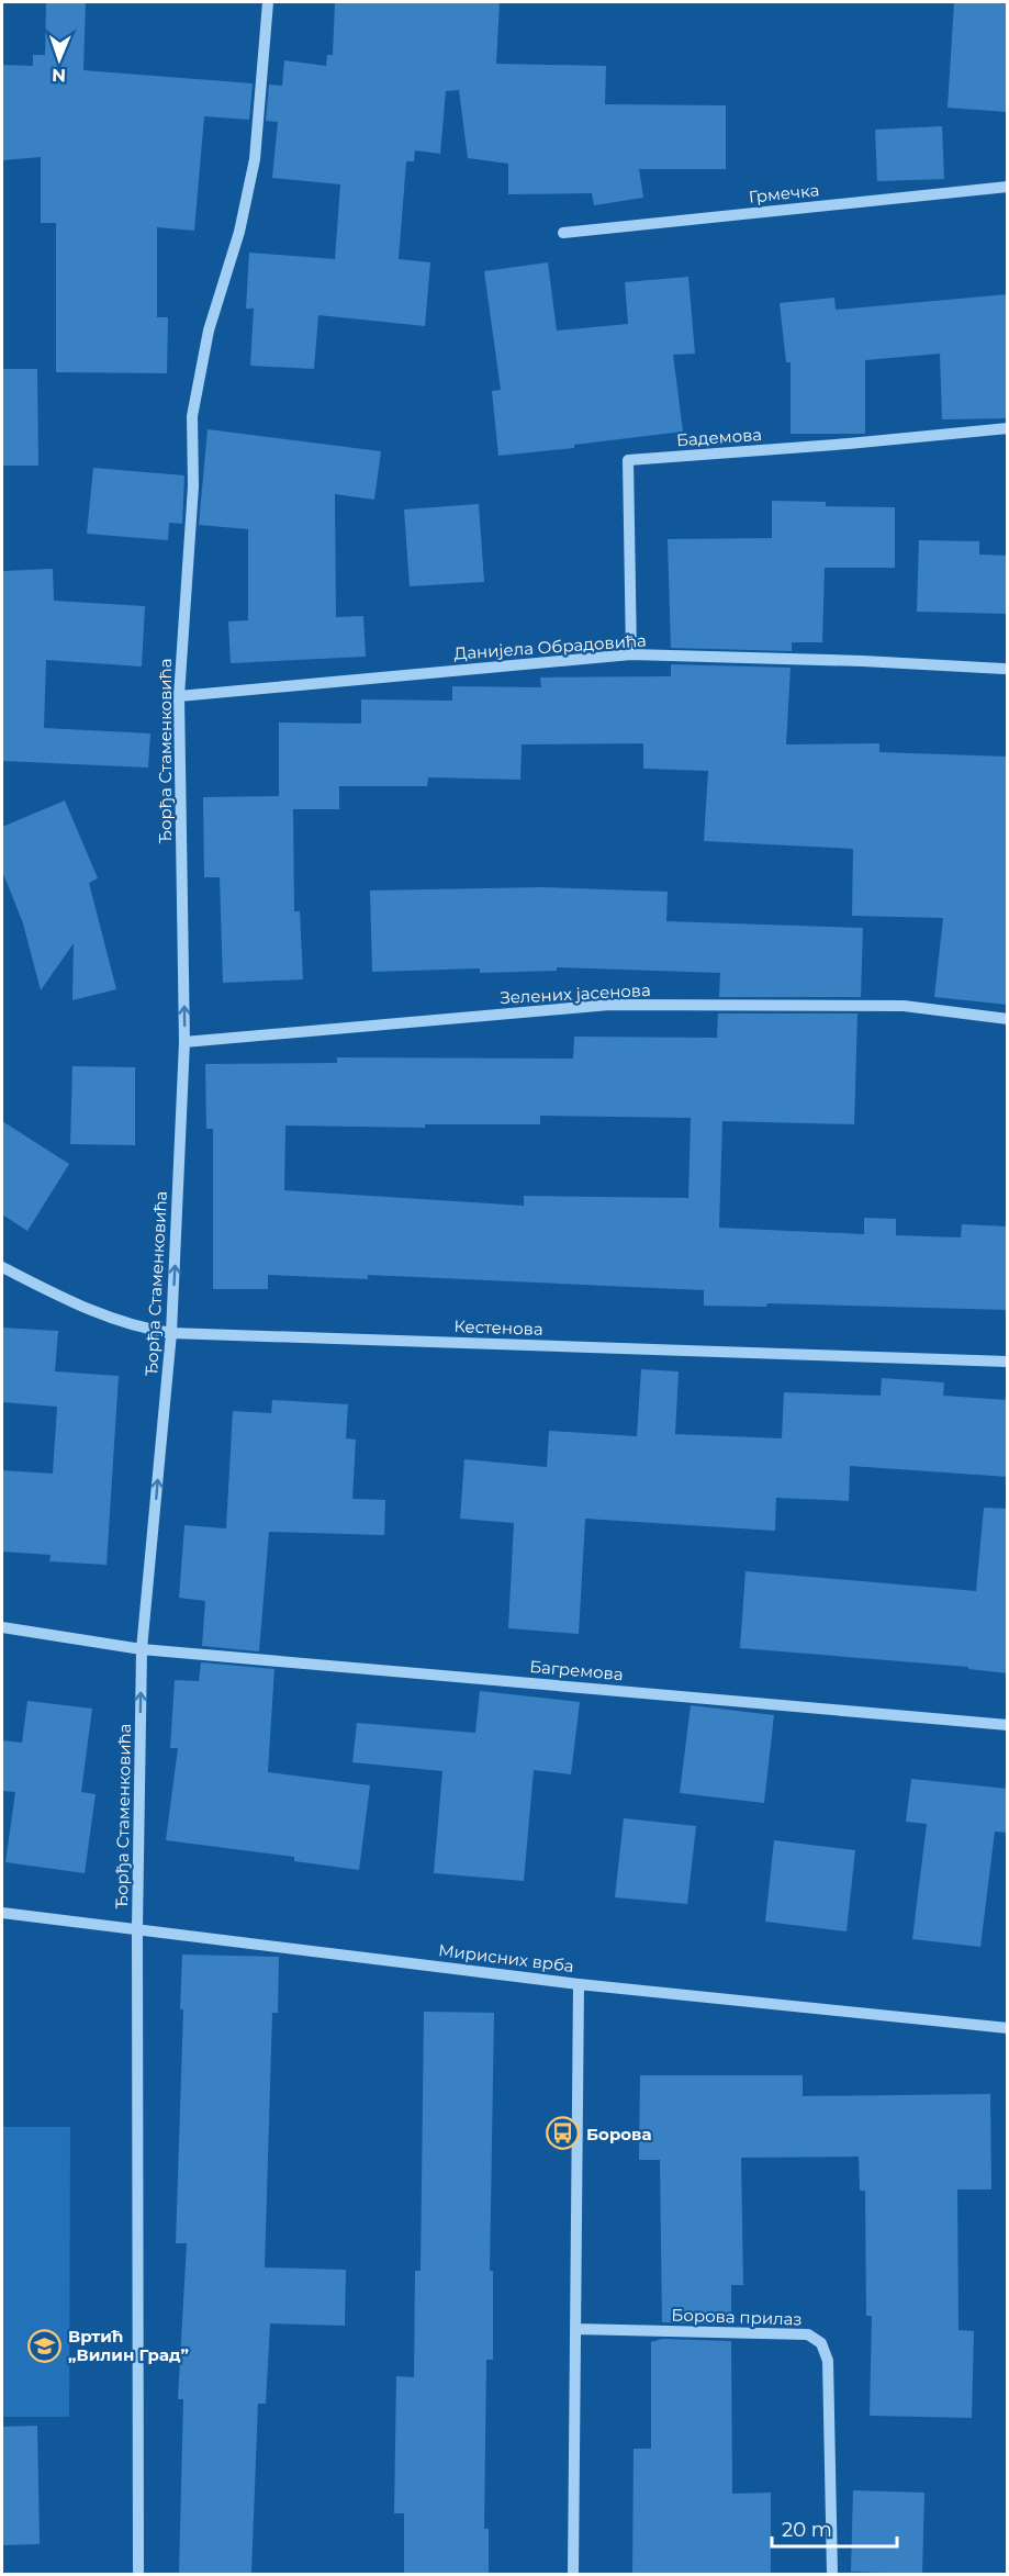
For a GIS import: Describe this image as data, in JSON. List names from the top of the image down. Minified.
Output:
{"streets":{"street":["Грмечка","Бадемова","Данијела Обрадовића","Ђорђа Стаменковића","Зелених јасенова","Кестенова","Багремова","Мирисних врба","Борова прилаз"]},"crossings":[["Бадемова","Данијела Обрадовића"],["Данијела Обрадовића","Ђорђа Стаменковића"],["Ђорђа Стаменковића","Зелених јасенова"],["Ђорђа Стаменковића","Кестенова"],["Ђорђа Стаменковића","Багремова"],["Ђорђа Стаменковића","Мирисних врба"]],"one_way":["Ђорђа Стаменковића"],"places":{"bus stop":["Борова"],"school or university":["Вртић „Вилин Град”"]},"scale_bar":"20 m","north":"bottom"}
